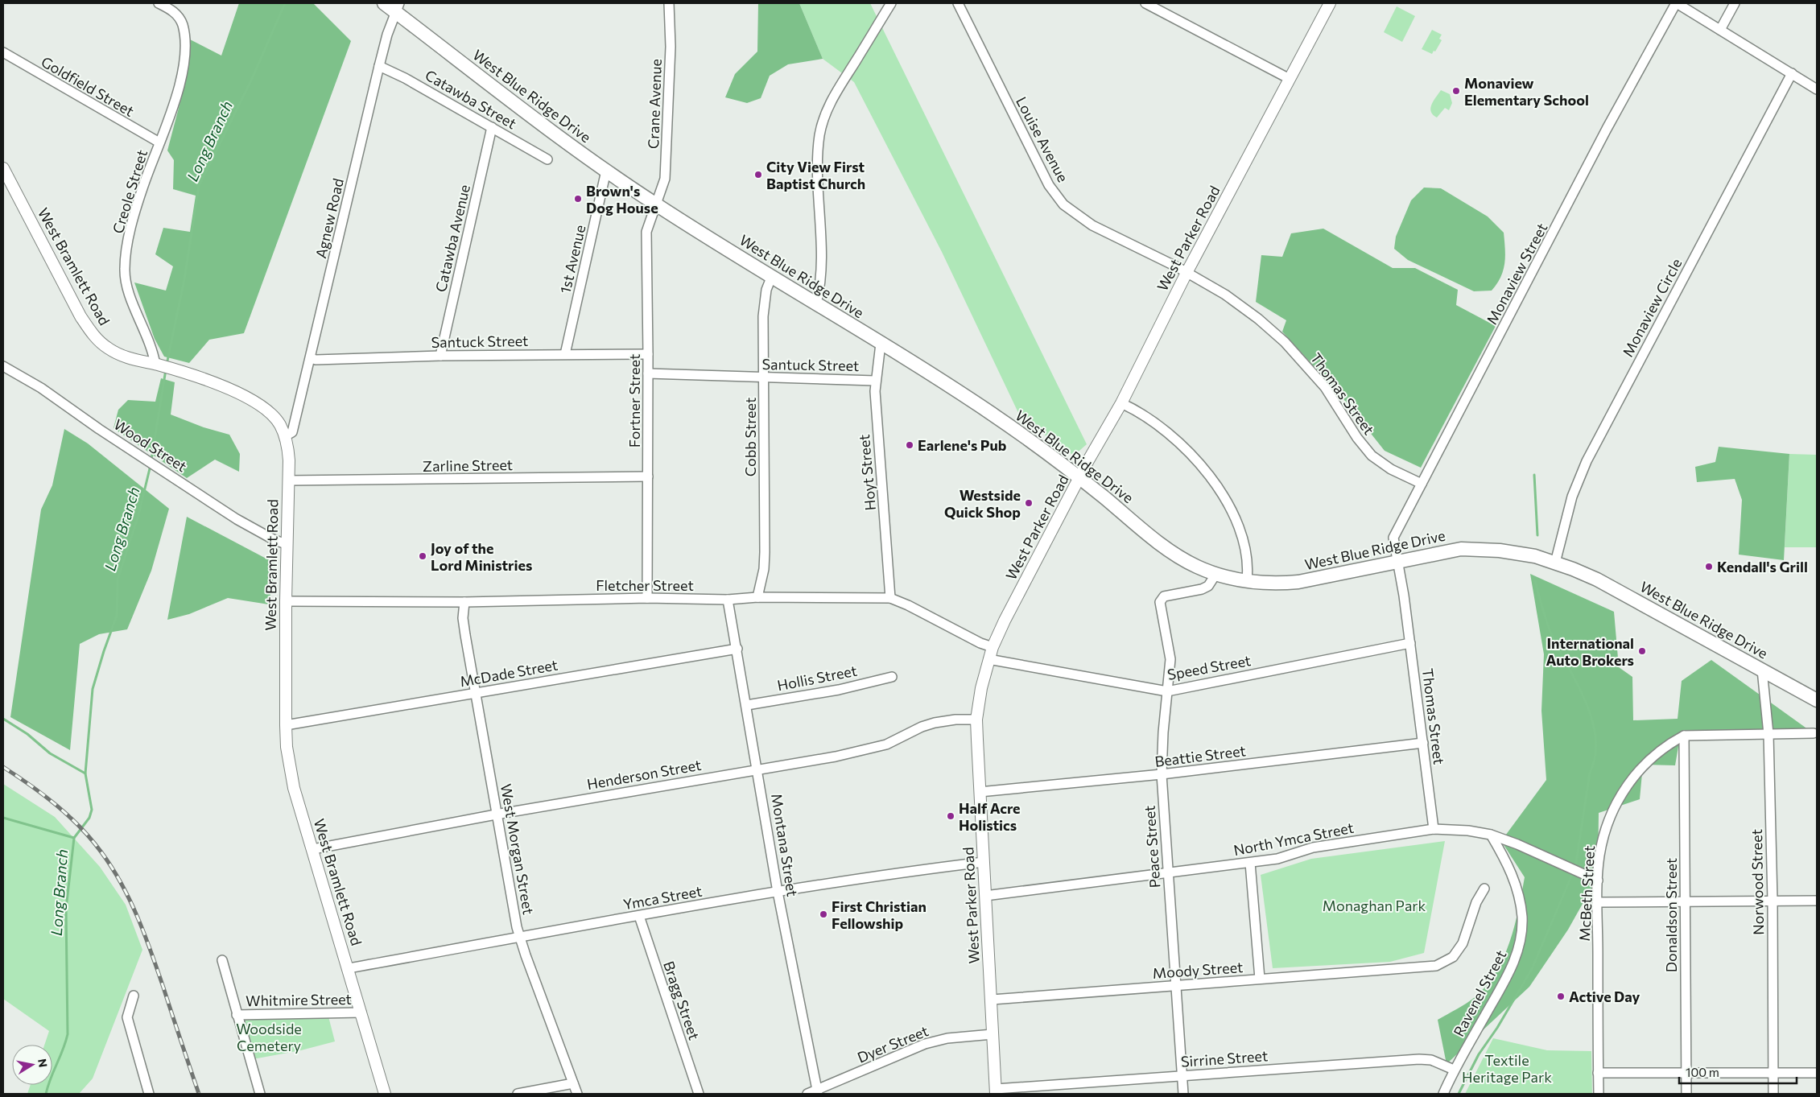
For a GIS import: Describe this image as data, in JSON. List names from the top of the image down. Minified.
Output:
{"streets":{"main road":["West Blue Ridge Drive"],"street":["Goldfield Street","Catawba Street","Crane Avenue","Louise Avenue","Creole Street","Agnew Road","Catawba Avenue","West Parker Road","1st Avenue","West Bramlett Road","Monaview Street","Monaview Circle","Santuck Street","Thomas Street","Fortner Street","Cobb Street","Wood Street","Zarline Street","Hoyt Street","Fletcher Street","Speed Street","McDade Street","Hollis Street","Beattie Street","Henderson Street","North Ymca Street","Montana Street","Peace Street","West Morgan Street","Norwood Street","McBeth Street","Ymca Street","Donaldson Street","Moody Street","Ravenel Street","Whitmire Street","Bragg Street","Dyer Street","Sirrine Street"]},"crossings":[["Goldfield Street","Creole Street"],["West Blue Ridge Drive","Crane Avenue"],["West Blue Ridge Drive","Agnew Road"],["West Blue Ridge Drive","West Parker Road"],["West Blue Ridge Drive","1st Avenue"],["West Blue Ridge Drive","Monaview Street"],["West Blue Ridge Drive","Monaview Circle"],["West Blue Ridge Drive","Thomas Street"],["West Blue Ridge Drive","Fortner Street"],["West Blue Ridge Drive","Cobb Street"],["West Blue Ridge Drive","Hoyt Street"],["West Blue Ridge Drive","Peace Street"],["West Blue Ridge Drive","Norwood Street"],["Catawba Street","Agnew Road"],["Catawba Street","Catawba Avenue"],["Crane Avenue","Fortner Street"],["Louise Avenue","West Parker Road"],["Louise Avenue","Thomas Street"],["Creole Street","West Bramlett Road"],["Agnew Road","West Bramlett Road"],["Agnew Road","Santuck Street"],["Catawba Avenue","Santuck Street"],["West Parker Road","Thomas Street"],["West Parker Road","Fletcher Street"],["West Parker Road","Speed Street"],["West Parker Road","Beattie Street"],["West Parker Road","Henderson Street"],["West Parker Road","North Ymca Street"],["West Parker Road","Ymca Street"],["West Parker Road","Moody Street"],["West Parker Road","Dyer Street"],["West Parker Road","Sirrine Street"],["1st Avenue","Santuck Street"],["West Bramlett Road","Wood Street"],["West Bramlett Road","Zarline Street"],["West Bramlett Road","Fletcher Street"],["West Bramlett Road","McDade Street"],["West Bramlett Road","Henderson Street"],["West Bramlett Road","Ymca Street"],["West Bramlett Road","Whitmire Street"],["Monaview Street","Thomas Street"],["Santuck Street","Fortner Street"],["Santuck Street","Cobb Street"],["Santuck Street","Hoyt Street"],["Thomas Street","Speed Street"],["Thomas Street","Beattie Street"],["Thomas Street","North Ymca Street"],["Fortner Street","Zarline Street"],["Fortner Street","Fletcher Street"],["Cobb Street","Fletcher Street"],["Hoyt Street","Fletcher Street"],["Fletcher Street","Montana Street"],["Fletcher Street","West Morgan Street"],["Speed Street","Peace Street"],["McDade Street","Montana Street"],["McDade Street","West Morgan Street"],["Hollis Street","Montana Street"],["Beattie Street","Peace Street"],["Henderson Street","Montana Street"],["Henderson Street","West Morgan Street"],["North Ymca Street","Peace Street"],["North Ymca Street","McBeth Street"],["North Ymca Street","Ravenel Street"],["Montana Street","Ymca Street"],["Montana Street","Dyer Street"],["Peace Street","Moody Street"],["Peace Street","Sirrine Street"],["West Morgan Street","Ymca Street"],["Norwood Street","McBeth Street"],["McBeth Street","Donaldson Street"],["Ymca Street","Bragg Street"],["Ravenel Street","Sirrine Street"]],"water":["Long Branch"],"parks":["Monaghan Park","Woodside Cemetery","Textile Heritage Park"],"places":["Monaview Elementary School","City View First Baptist Church","Brown's Dog House","Earlene's Pub","Westside Quick Shop","Joy of the Lord Ministries","Kendall's Grill","International Auto Brokers","Half Acre Holistics","First Christian Fellowship","Active Day"],"scale_bar":"100 m","north":"right"}
